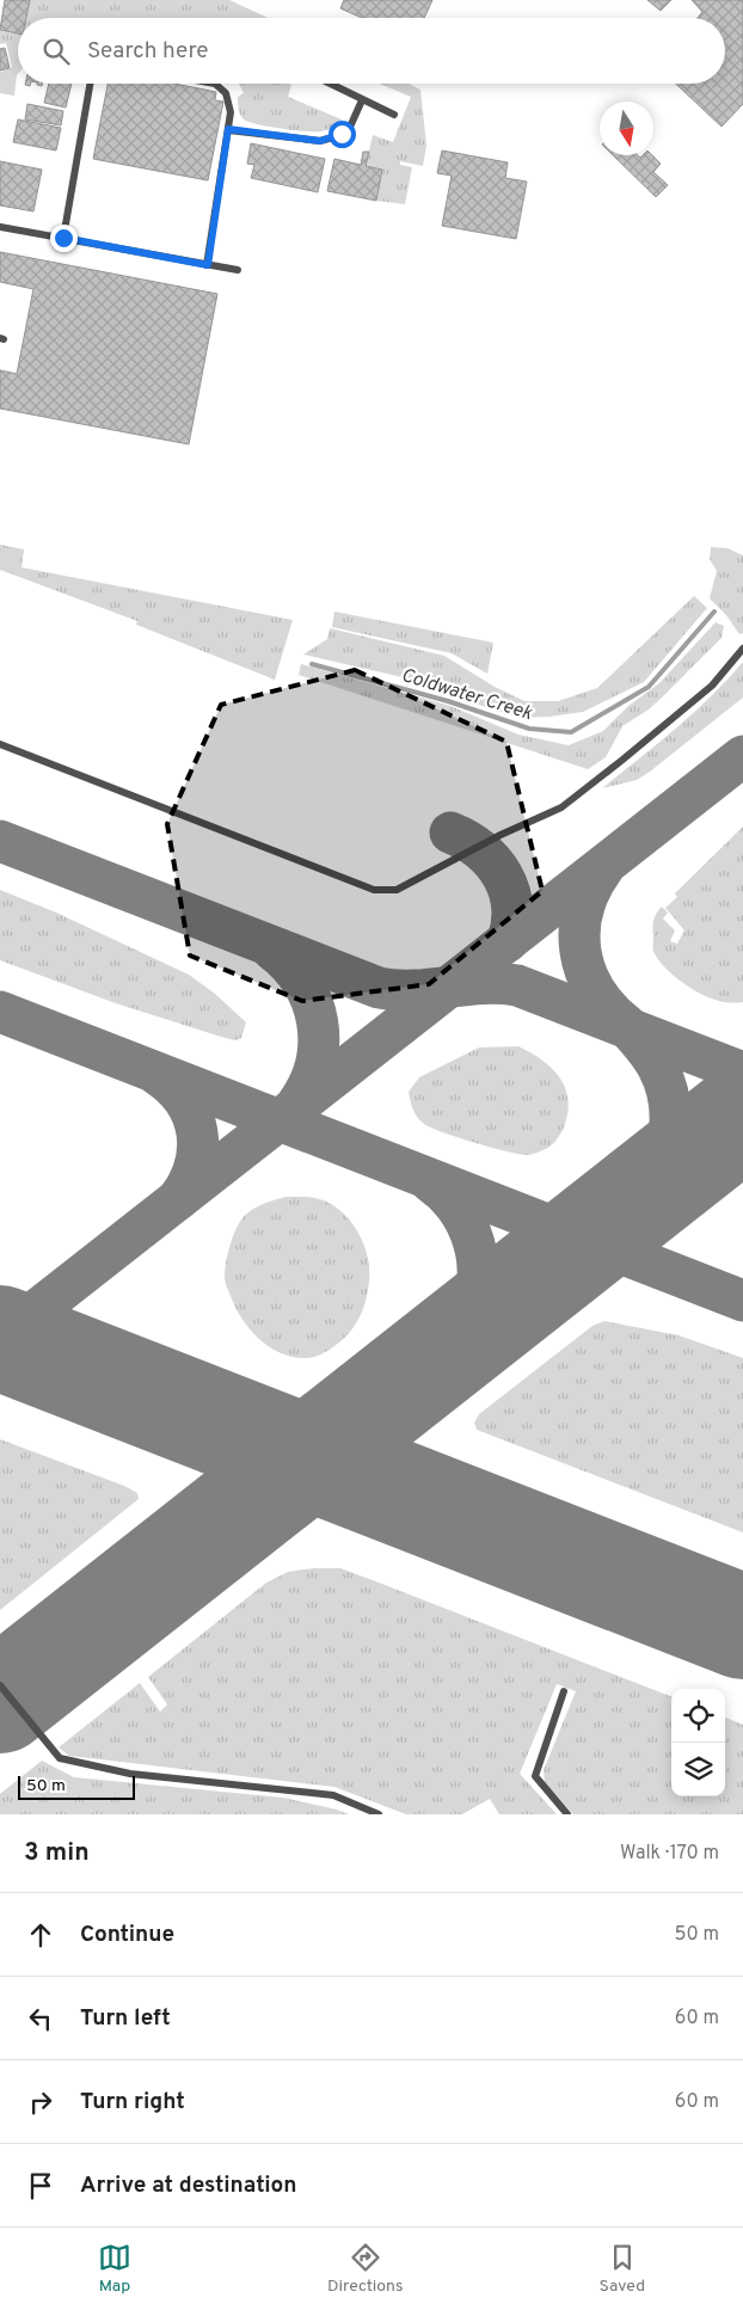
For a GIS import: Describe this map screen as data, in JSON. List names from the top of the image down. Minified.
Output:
{"water":["Coldwater Creek"],"scale_bar":"50 m","north":"bottom","page":{"search":"Search here","scale":"50 m","heading":["3 min","Walk · 170 m"],"list":[["Continue","50 m"],["Turn left","60 m"],["Turn right","60 m"],"Arrive at destination"],"nav":["Map","Directions","Saved"]}}
